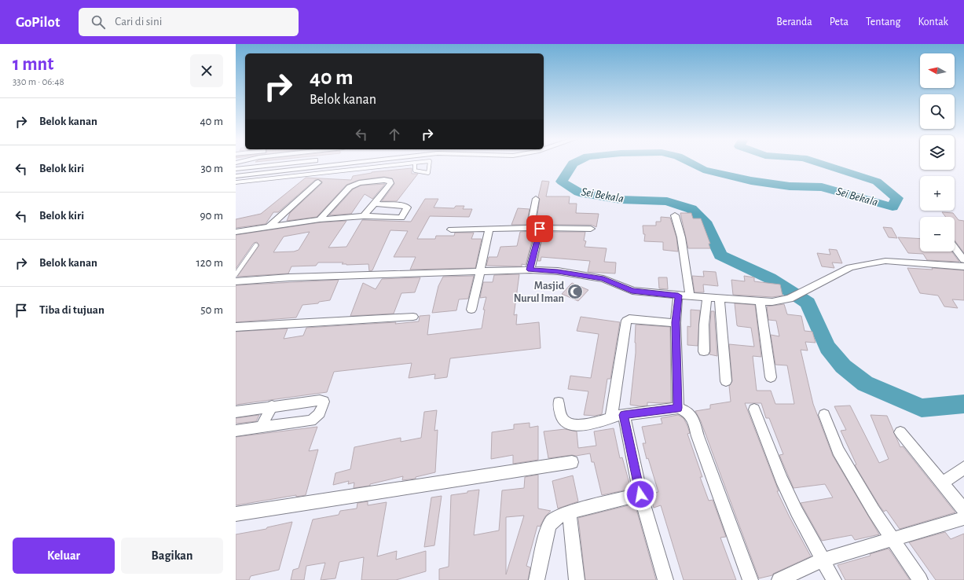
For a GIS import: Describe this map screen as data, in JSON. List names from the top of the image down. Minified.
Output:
{"water":["Sei Bekala"],"places":{"mosque":["Masjid Nurul Iman"]},"north":"left","page":{"header":"GoPilot","search":"Cari di sini","nav":["Beranda","Peta","Tentang","Kontak"],"heading":["1 mnt","330 m · 06:48"],"map_buttons":["+","−"],"turn":["40 m","Belok kanan"],"list":[{"name":"Belok kanan","value":"40 m"},{"name":"Belok kiri","value":"30 m"},{"name":"Belok kiri","value":"90 m"},{"name":"Belok kanan","value":"120 m"},{"name":"Tiba di tujuan","value":"50 m"}],"buttons":["Keluar","Bagikan"]}}
